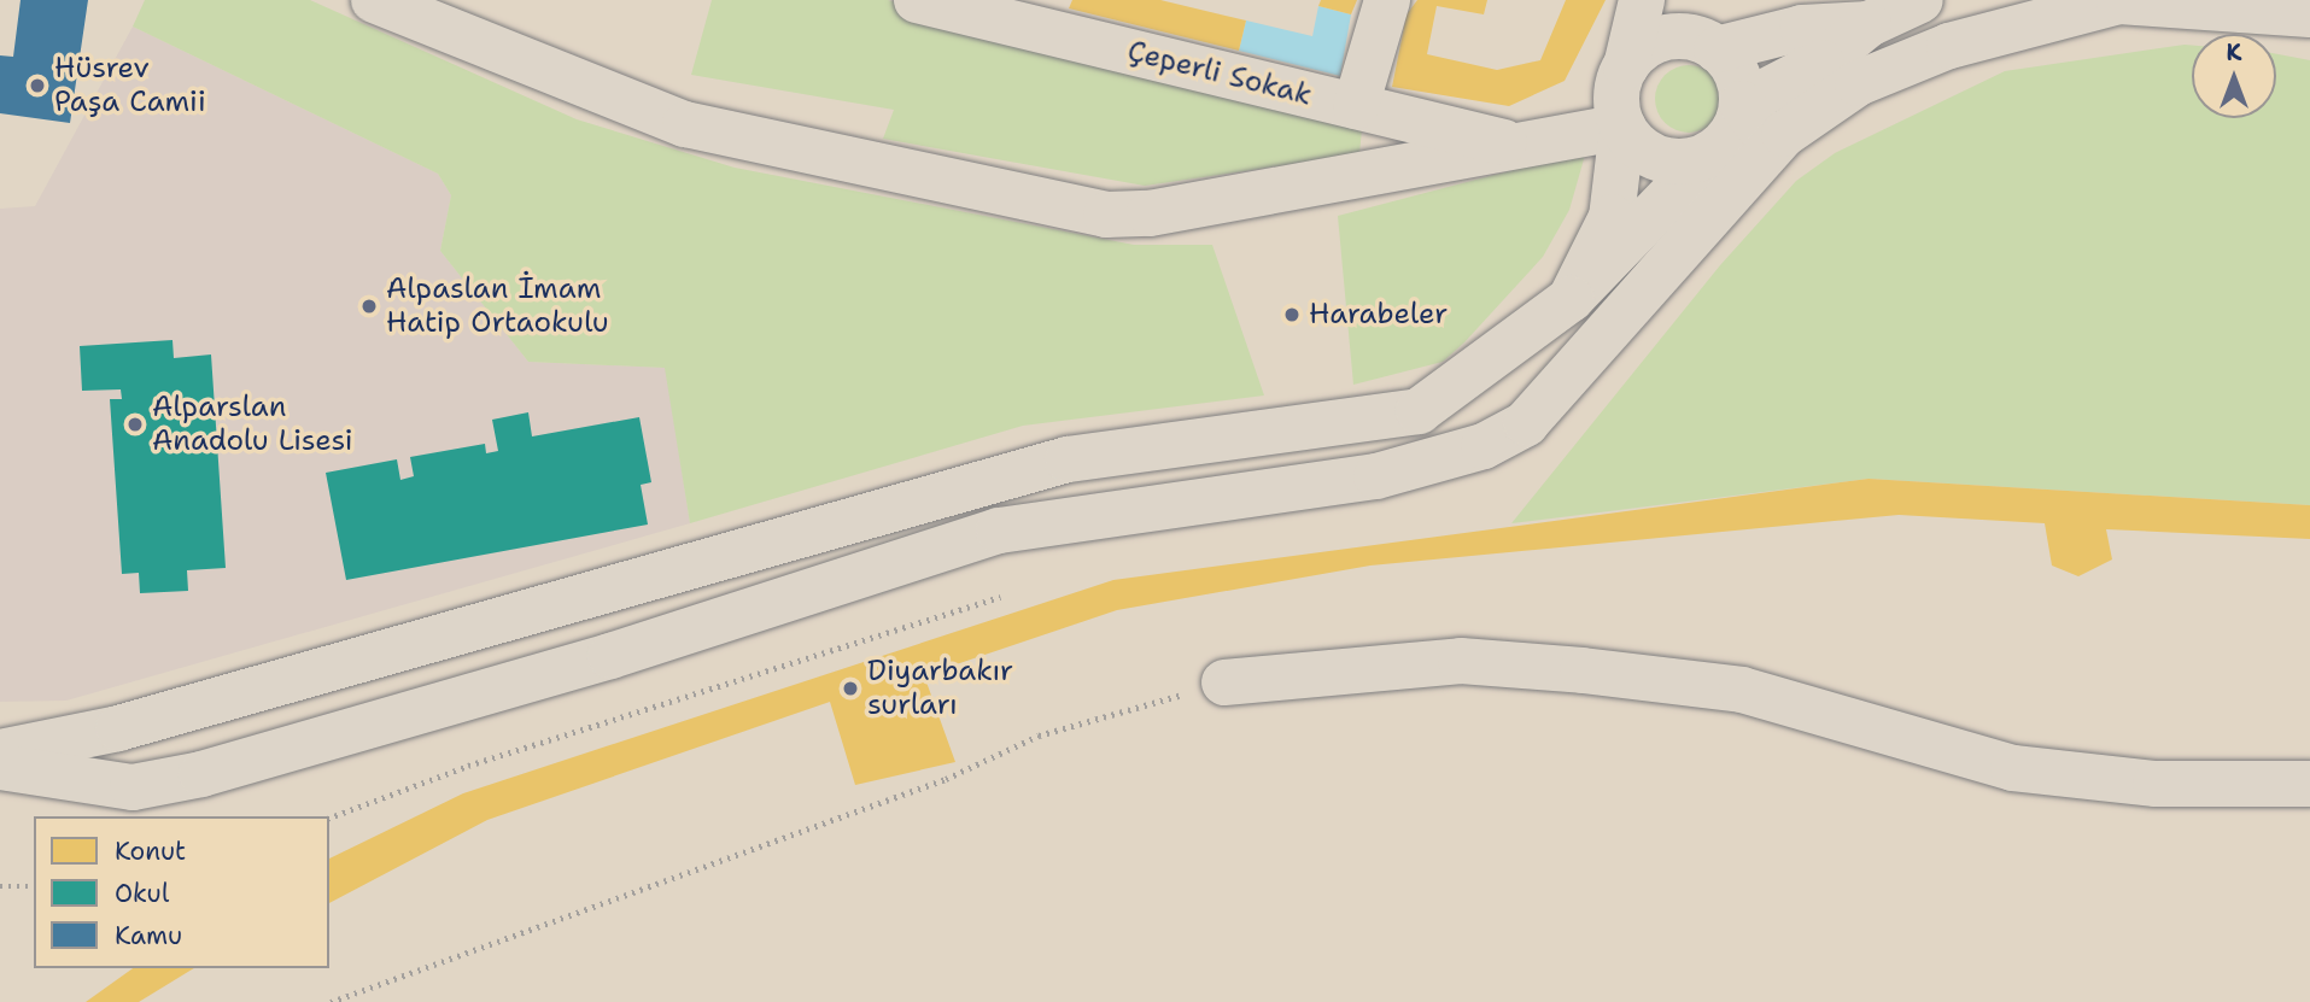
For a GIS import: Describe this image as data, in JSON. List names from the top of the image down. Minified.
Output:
{"streets":{"street":["Çeperli Sokak"]},"places":["Hüsrev Paşa Camii","Alpaslan İmam Hatip Ortaokulu","Harabeler","Alparslan Anadolu Lisesi","Diyarbakır surları"],"legend":["Konut","Okul","Kamu"],"north":"top"}
